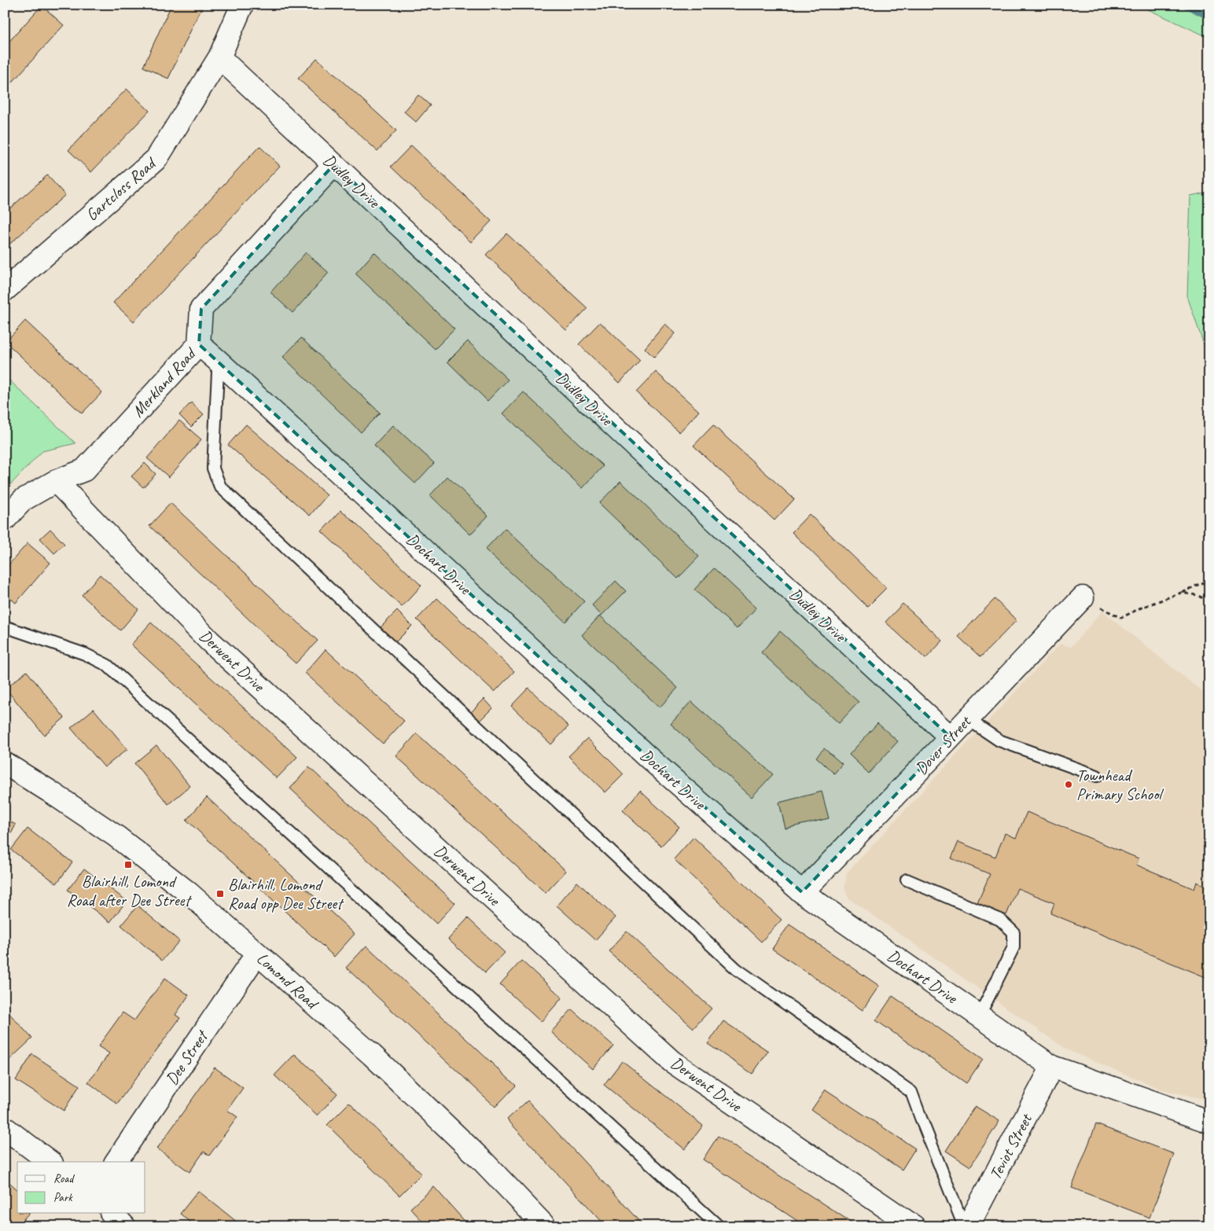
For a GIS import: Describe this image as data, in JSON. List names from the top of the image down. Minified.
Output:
{"streets":{"street":["Dudley Drive","Gartcloss Road","Merkland Road","Dochart Drive","Derwent Drive","Dover Street","Lomond Road","Dee Street","Teviot Street"]},"crossings":[["Dudley Drive","Gartcloss Road"],["Dudley Drive","Merkland Road"],["Dudley Drive","Dover Street"],["Merkland Road","Dochart Drive"],["Merkland Road","Derwent Drive"],["Dochart Drive","Dover Street"],["Dochart Drive","Teviot Street"],["Lomond Road","Dee Street"]],"places":{"other":["Townhead Primary School"],"transit":["Blairhill, Lomond Road after Dee Street","Blairhill, Lomond Road opp Dee Street"]},"legend":["Road","Park"]}
